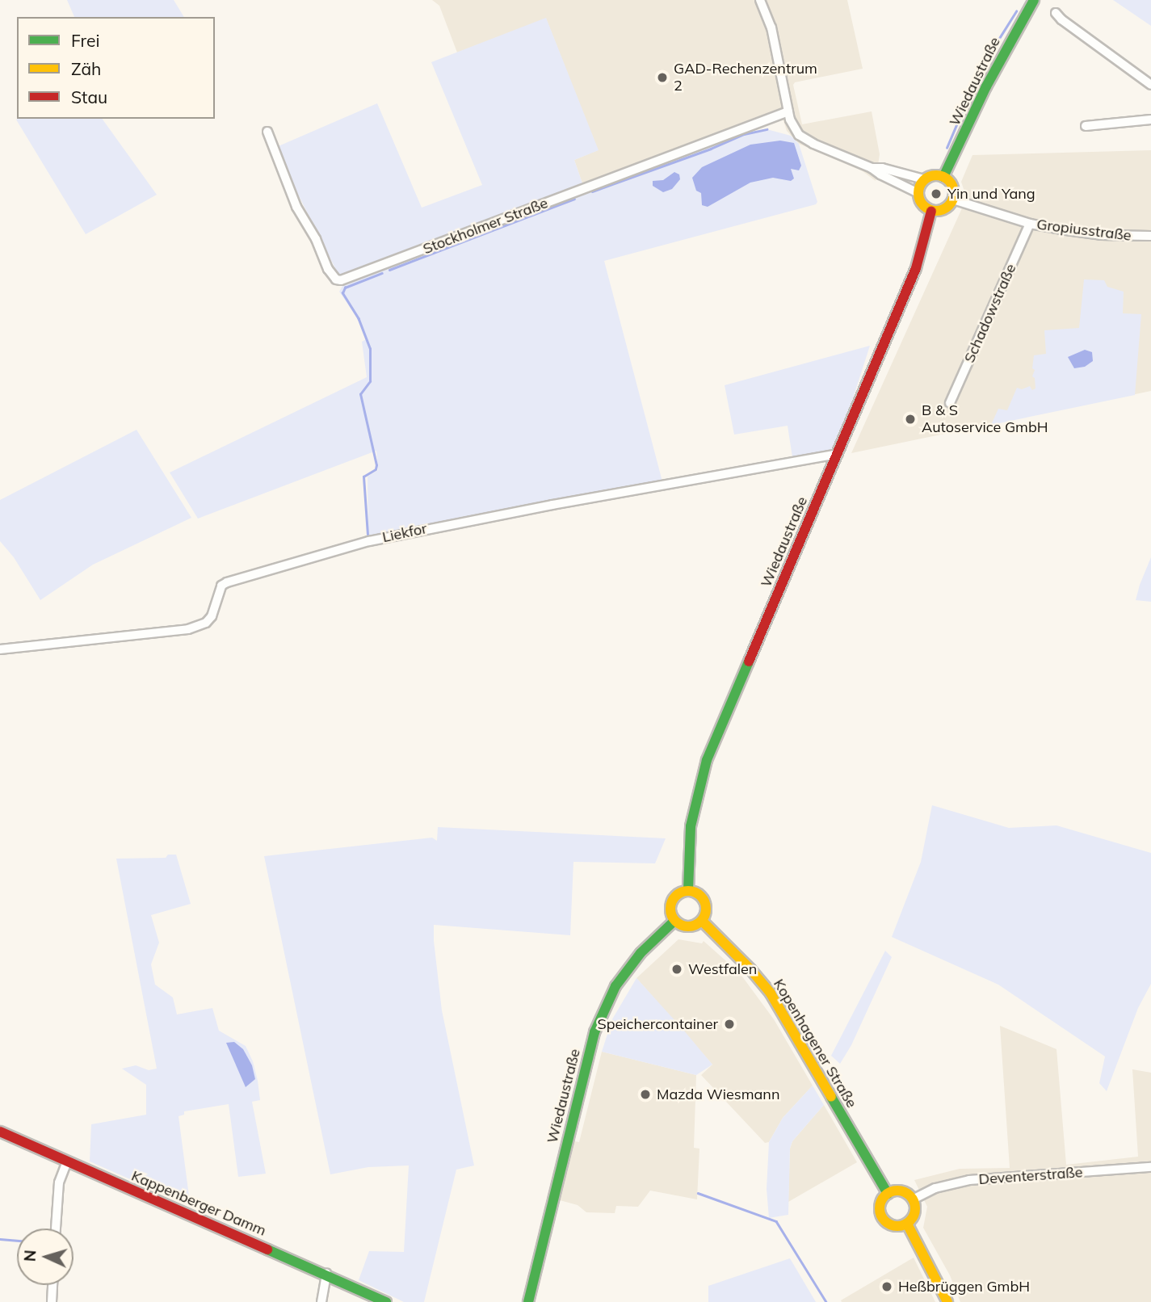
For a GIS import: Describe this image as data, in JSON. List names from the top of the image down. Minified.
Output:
{"streets":{"main road":["Wiedaustraße","Kopenhagener Straße","Kappenberger Damm"],"street":["Stockholmer Straße","Gropiusstraße","Schadowstraße","Liekfor","Deventerstraße"]},"crossings":[["Wiedaustraße","Gropiusstraße"],["Wiedaustraße","Liekfor"],["Wiedaustraße","Kopenhagener Straße"],["Gropiusstraße","Schadowstraße"],["Kopenhagener Straße","Deventerstraße"]],"places":["GAD-Rechenzentrum 2","Yin und Yang","B & S Autoservice GmbH","Westfalen","Speichercontainer","Mazda Wiesmann","Heßbrüggen GmbH"],"legend":["Frei","Zäh","Stau"],"north":"left"}
